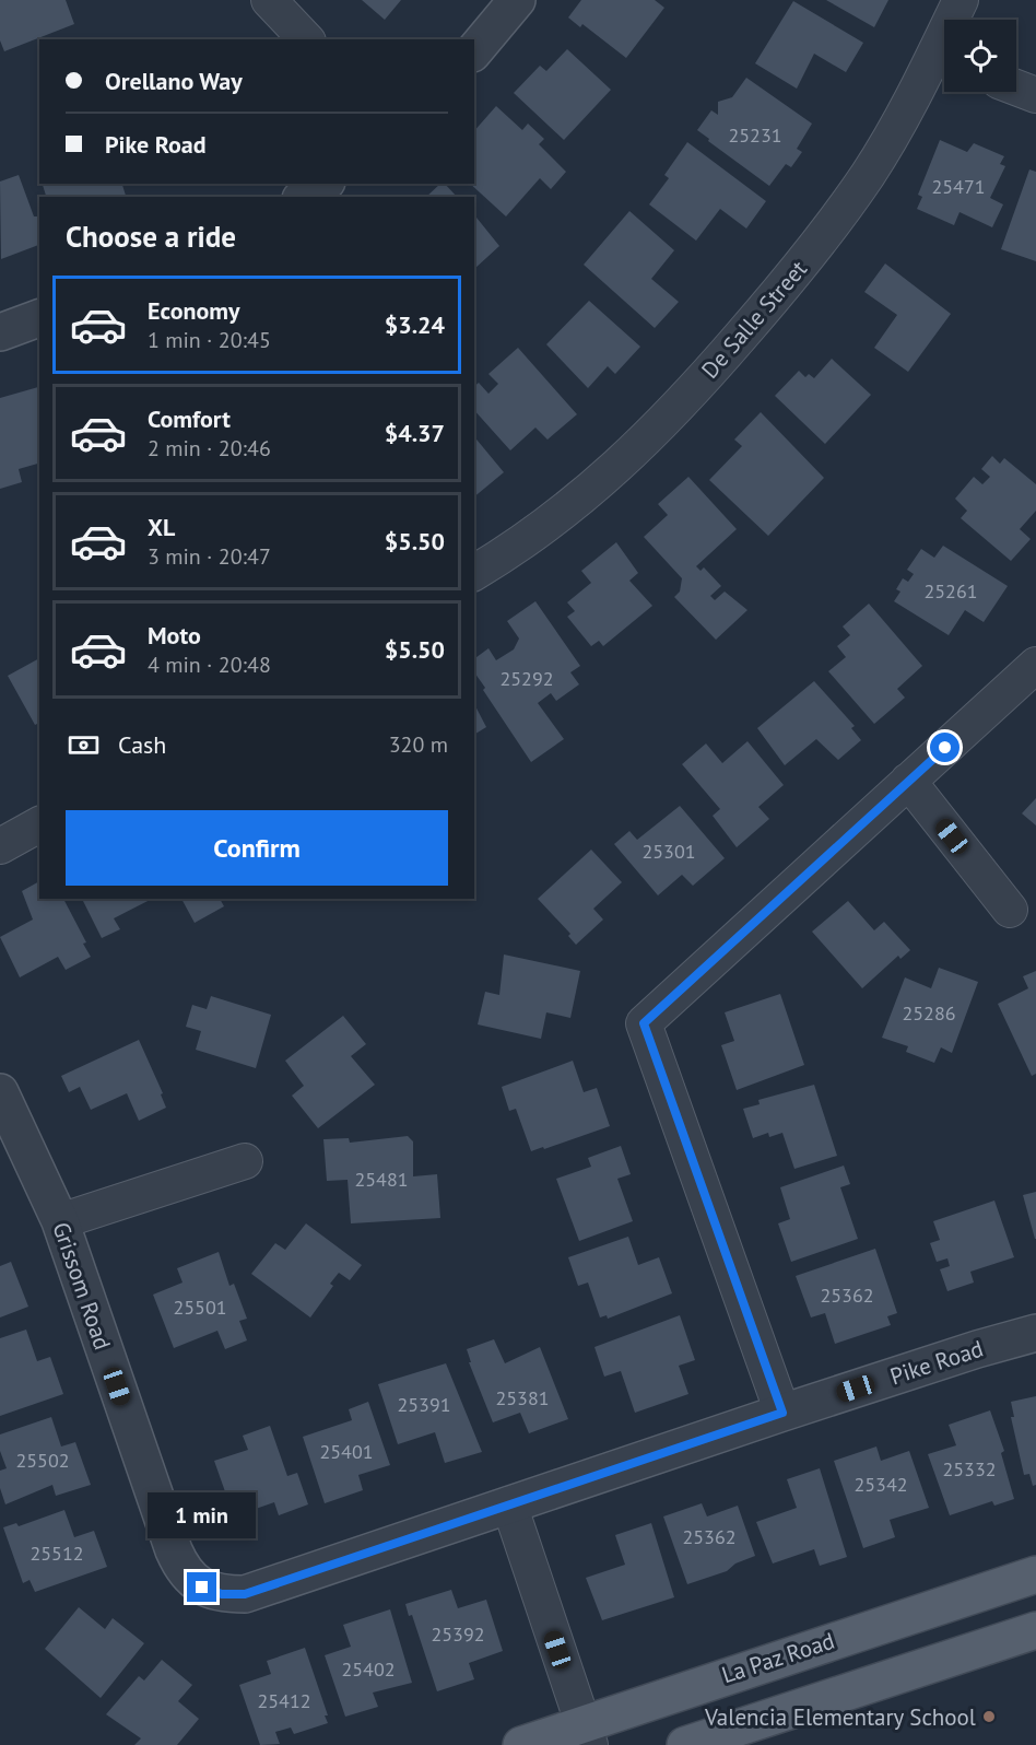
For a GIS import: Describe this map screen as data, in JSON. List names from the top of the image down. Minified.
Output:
{"streets":{"main road":["La Paz Road"],"street":["De Salle Street","Grissom Road","Pike Road"]},"crossings":[["Grissom Road","Pike Road"]],"places":["Valencia Elementary School"],"house_numbers":["25231","25471","25261","25292","25301","25286","25481","25362","25501","25381","25391","25401","25502","25332","25342","25362","25512","25392","25402","25412"],"page":{"banner":["Orellano Way","Pike Road"],"heading":"Choose a ride","list":[{"name":"Economy","note":"1 min · 20:45","value":"$3.24"},{"name":"Comfort","note":"2 min · 20:46","value":"$4.37"},{"name":"XL","note":"3 min · 20:47","value":"$5.50"},{"name":"Moto","note":"4 min · 20:48","value":"$5.50"}],"pay":["Cash","320 m"],"buttons":"Confirm","bubble":"1 min"}}
